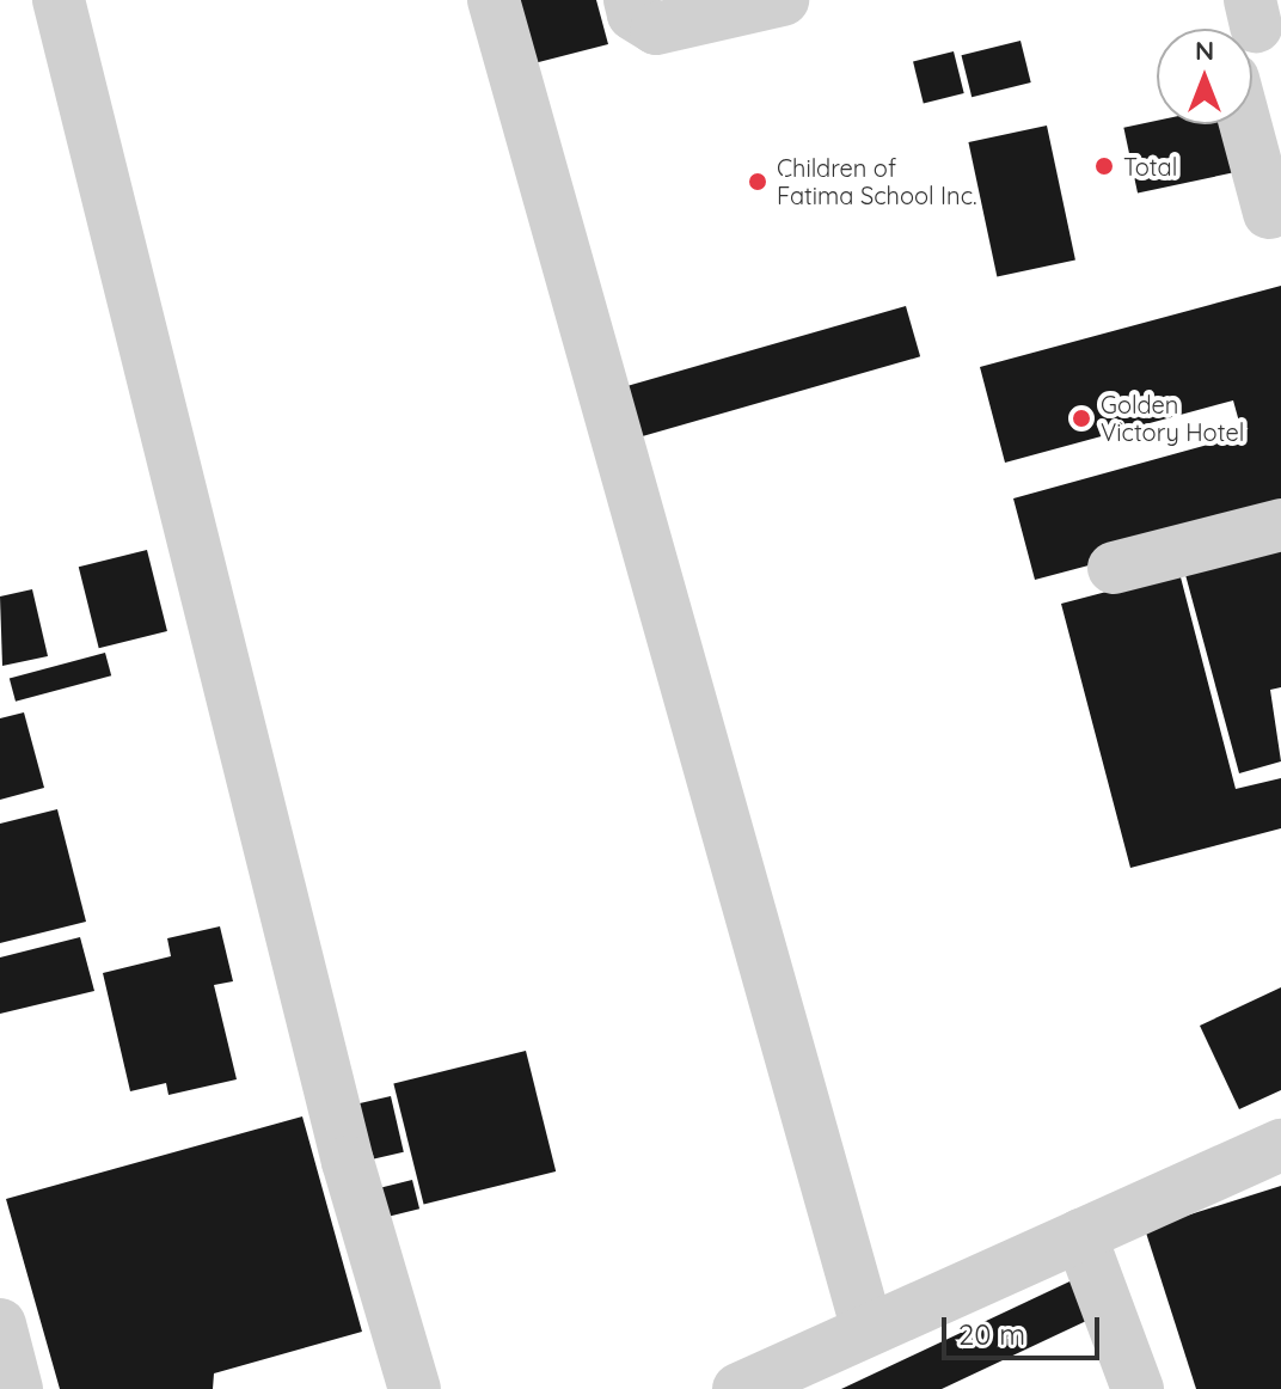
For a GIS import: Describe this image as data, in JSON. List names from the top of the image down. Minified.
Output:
{"places":["Total","Children of Fatima School Inc.","Golden Victory Hotel"],"scale_bar":"20 m","north":"top"}
